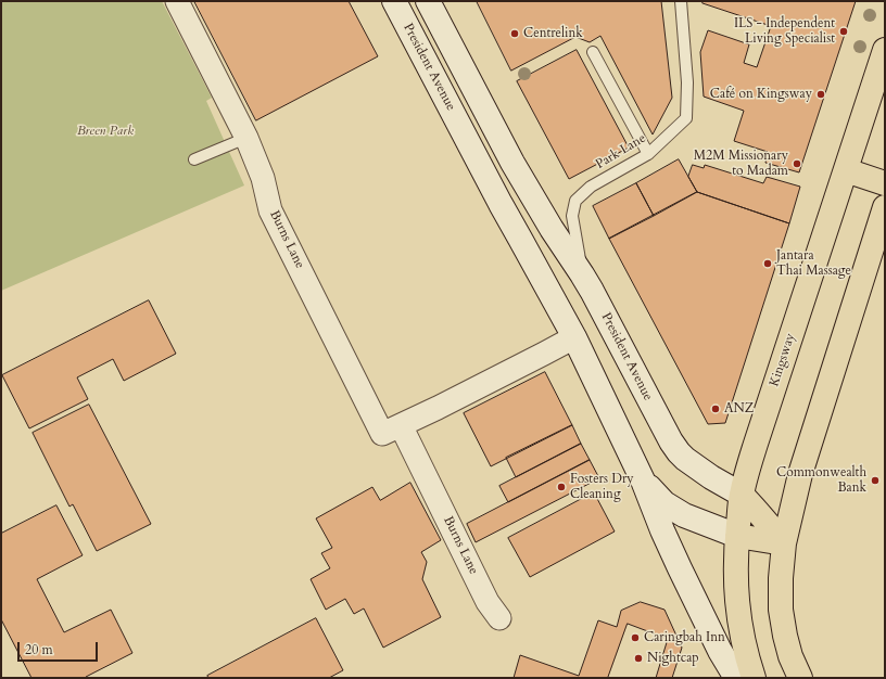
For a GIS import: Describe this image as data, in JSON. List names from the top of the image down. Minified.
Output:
{"streets":{"main road":["President Avenue","Kingsway"],"street":["Burns Lane"],"lane":["Park Lane"]},"crossings":[["President Avenue","Park Lane"],["President Avenue","Burns Lane"],["President Avenue","Kingsway"]],"parks":["Breen Park"],"places":["ILS - Independent Living Specialist","Centrelink","Café on Kingsway","M2M Missionary to Madam","Jantara Thai Massage","ANZ","Commonwealth Bank","Fosters Dry Cleaning","Caringbah Inn","Nightcap"],"scale_bar":"20 m"}
